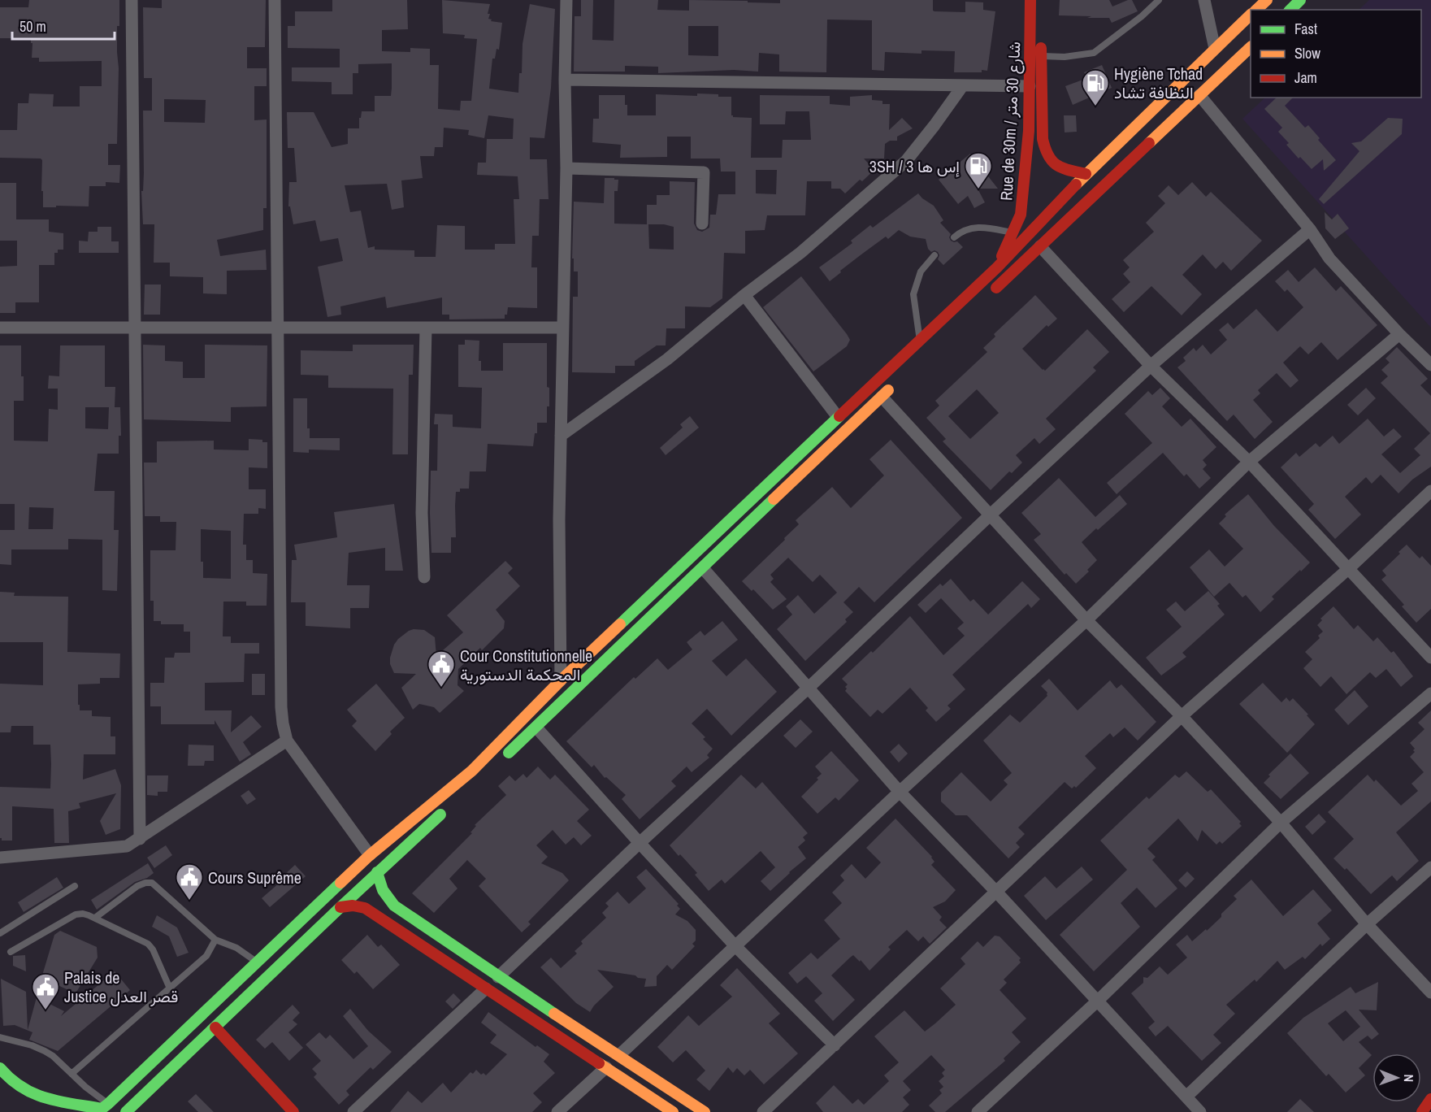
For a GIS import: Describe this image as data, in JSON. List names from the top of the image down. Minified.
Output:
{"streets":{"main road":["Rue de 30m / شارع 30 متر"]},"places":{"fuel station":["Hygiène Tchad النظافة تشاد","3SH / 3 إس ها"],"public building":["Cour Constitutionnelle المحكمة الدستورية","Cours Suprême","Palais de Justice قصر العدل"]},"legend":["Fast","Slow","Jam"],"scale_bar":"50 m","north":"right"}
